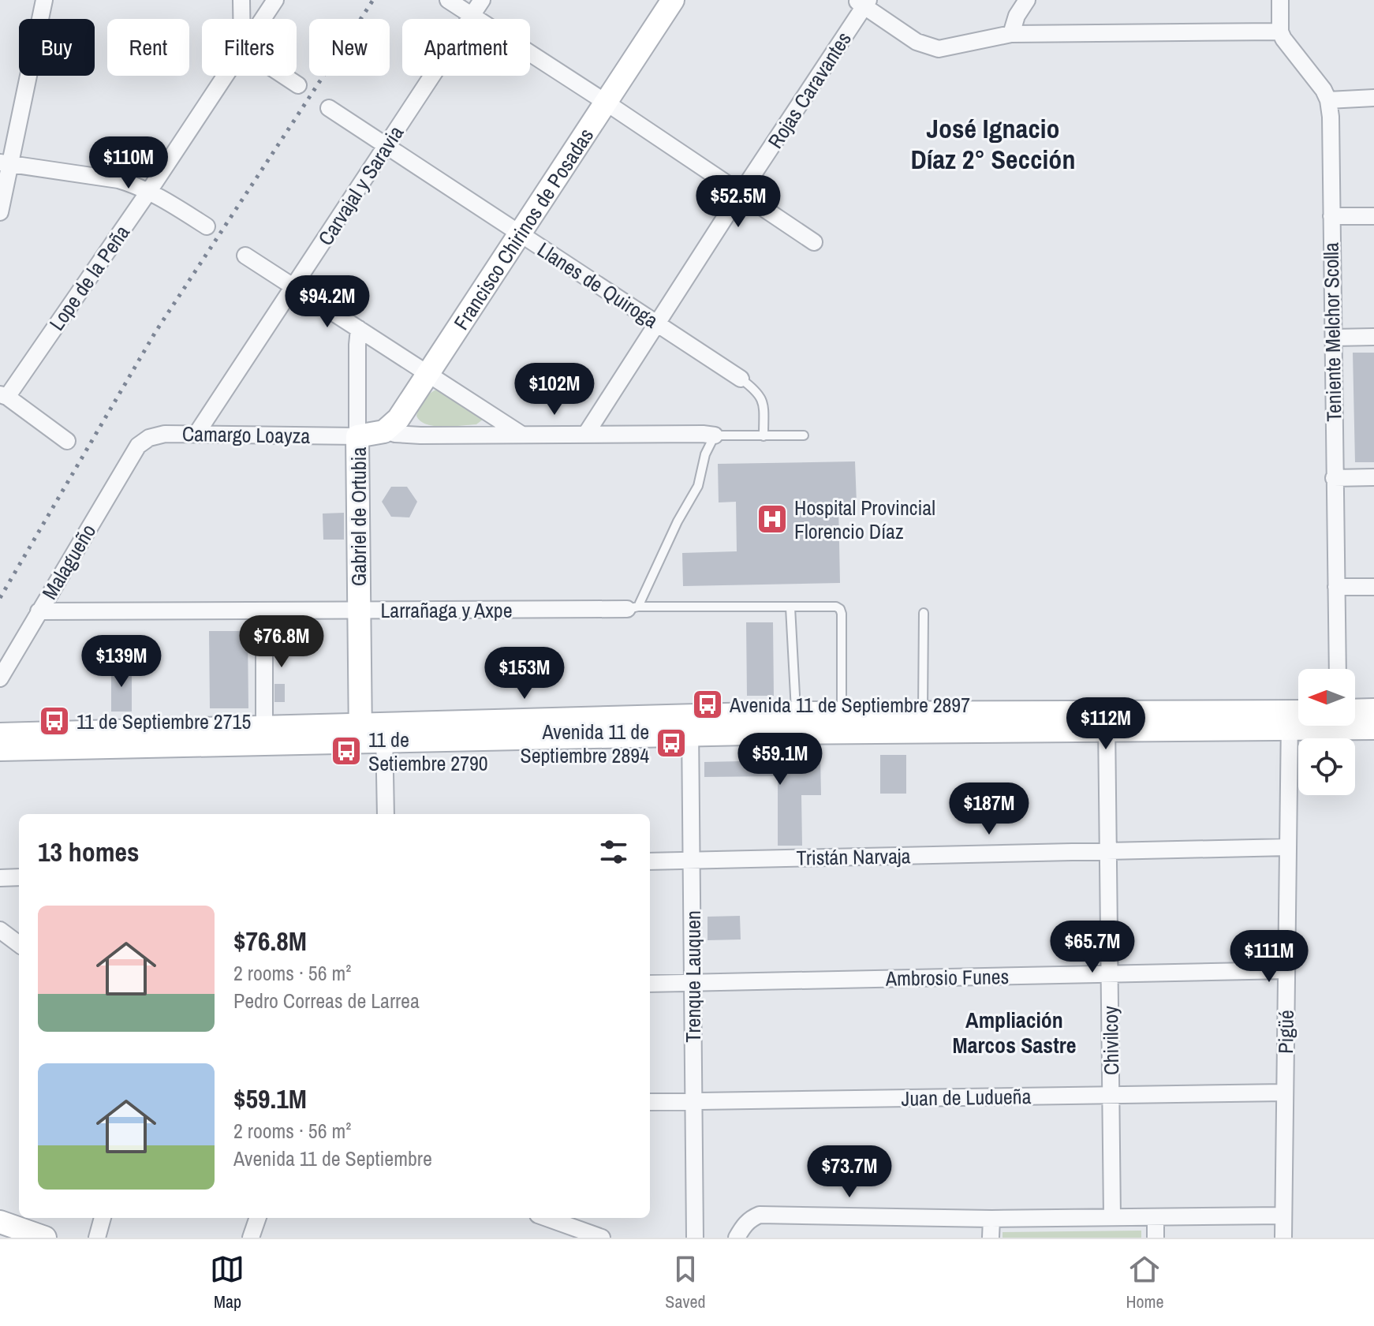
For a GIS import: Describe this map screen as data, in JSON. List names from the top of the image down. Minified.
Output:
{"streets":{"main road":["Francisco Chirinos de Posadas","Gabriel de Ortubia"],"street":["Rojas Caravantes","Carvajal y Saravia","Lope de la Peña","Llanes de Quiroga","Teniente Melchor Scolla","Camargo Loayza","Malagueño","Larrañaga y Axpe","Tristán Narvaja","Trenque Lauquen","Ambrosio Funes","Pigüé","Chivilcoy","Juan de Ludueña"]},"crossings":[["Rojas Caravantes","Llanes de Quiroga"],["Carvajal y Saravia","Llanes de Quiroga"],["Carvajal y Saravia","Camargo Loayza"],["Francisco Chirinos de Posadas","Llanes de Quiroga"],["Camargo Loayza","Gabriel de Ortubia"],["Camargo Loayza","Malagueño"],["Gabriel de Ortubia","Larrañaga y Axpe"],["Malagueño","Larrañaga y Axpe"],["Tristán Narvaja","Trenque Lauquen"],["Tristán Narvaja","Pigüé"],["Tristán Narvaja","Chivilcoy"],["Trenque Lauquen","Ambrosio Funes"],["Trenque Lauquen","Juan de Ludueña"],["Ambrosio Funes","Pigüé"],["Ambrosio Funes","Chivilcoy"],["Pigüé","Juan de Ludueña"],["Chivilcoy","Juan de Ludueña"]],"districts":["José Ignacio Díaz 2° Sección","Ampliación Marcos Sastre"],"places":{"hospital":["Hospital Provincial Florencio Díaz"],"bus stop":["Avenida 11 de Septiembre 2897","11 de Septiembre 2715","Avenida 11 de Septiembre 2894","11 de Setiembre 2790"]},"north":"left","page":{"chip":["Buy","Rent","Filters","New","Apartment"],"price":["$110M","$52.5M","$94.2M","$102M","$76.8M","$139M","$153M","$112M","$59.1M","$187M","$65.7M","$111M","$73.7M"],"heading":"13 homes","list":[{"name":"$76.8M","note":"2 rooms · 56 m² · Pedro Correas de Larrea"},{"name":"$59.1M","note":"2 rooms · 56 m² · Avenida 11 de Septiembre"}],"tabs":["Map","Saved","Home"]}}
